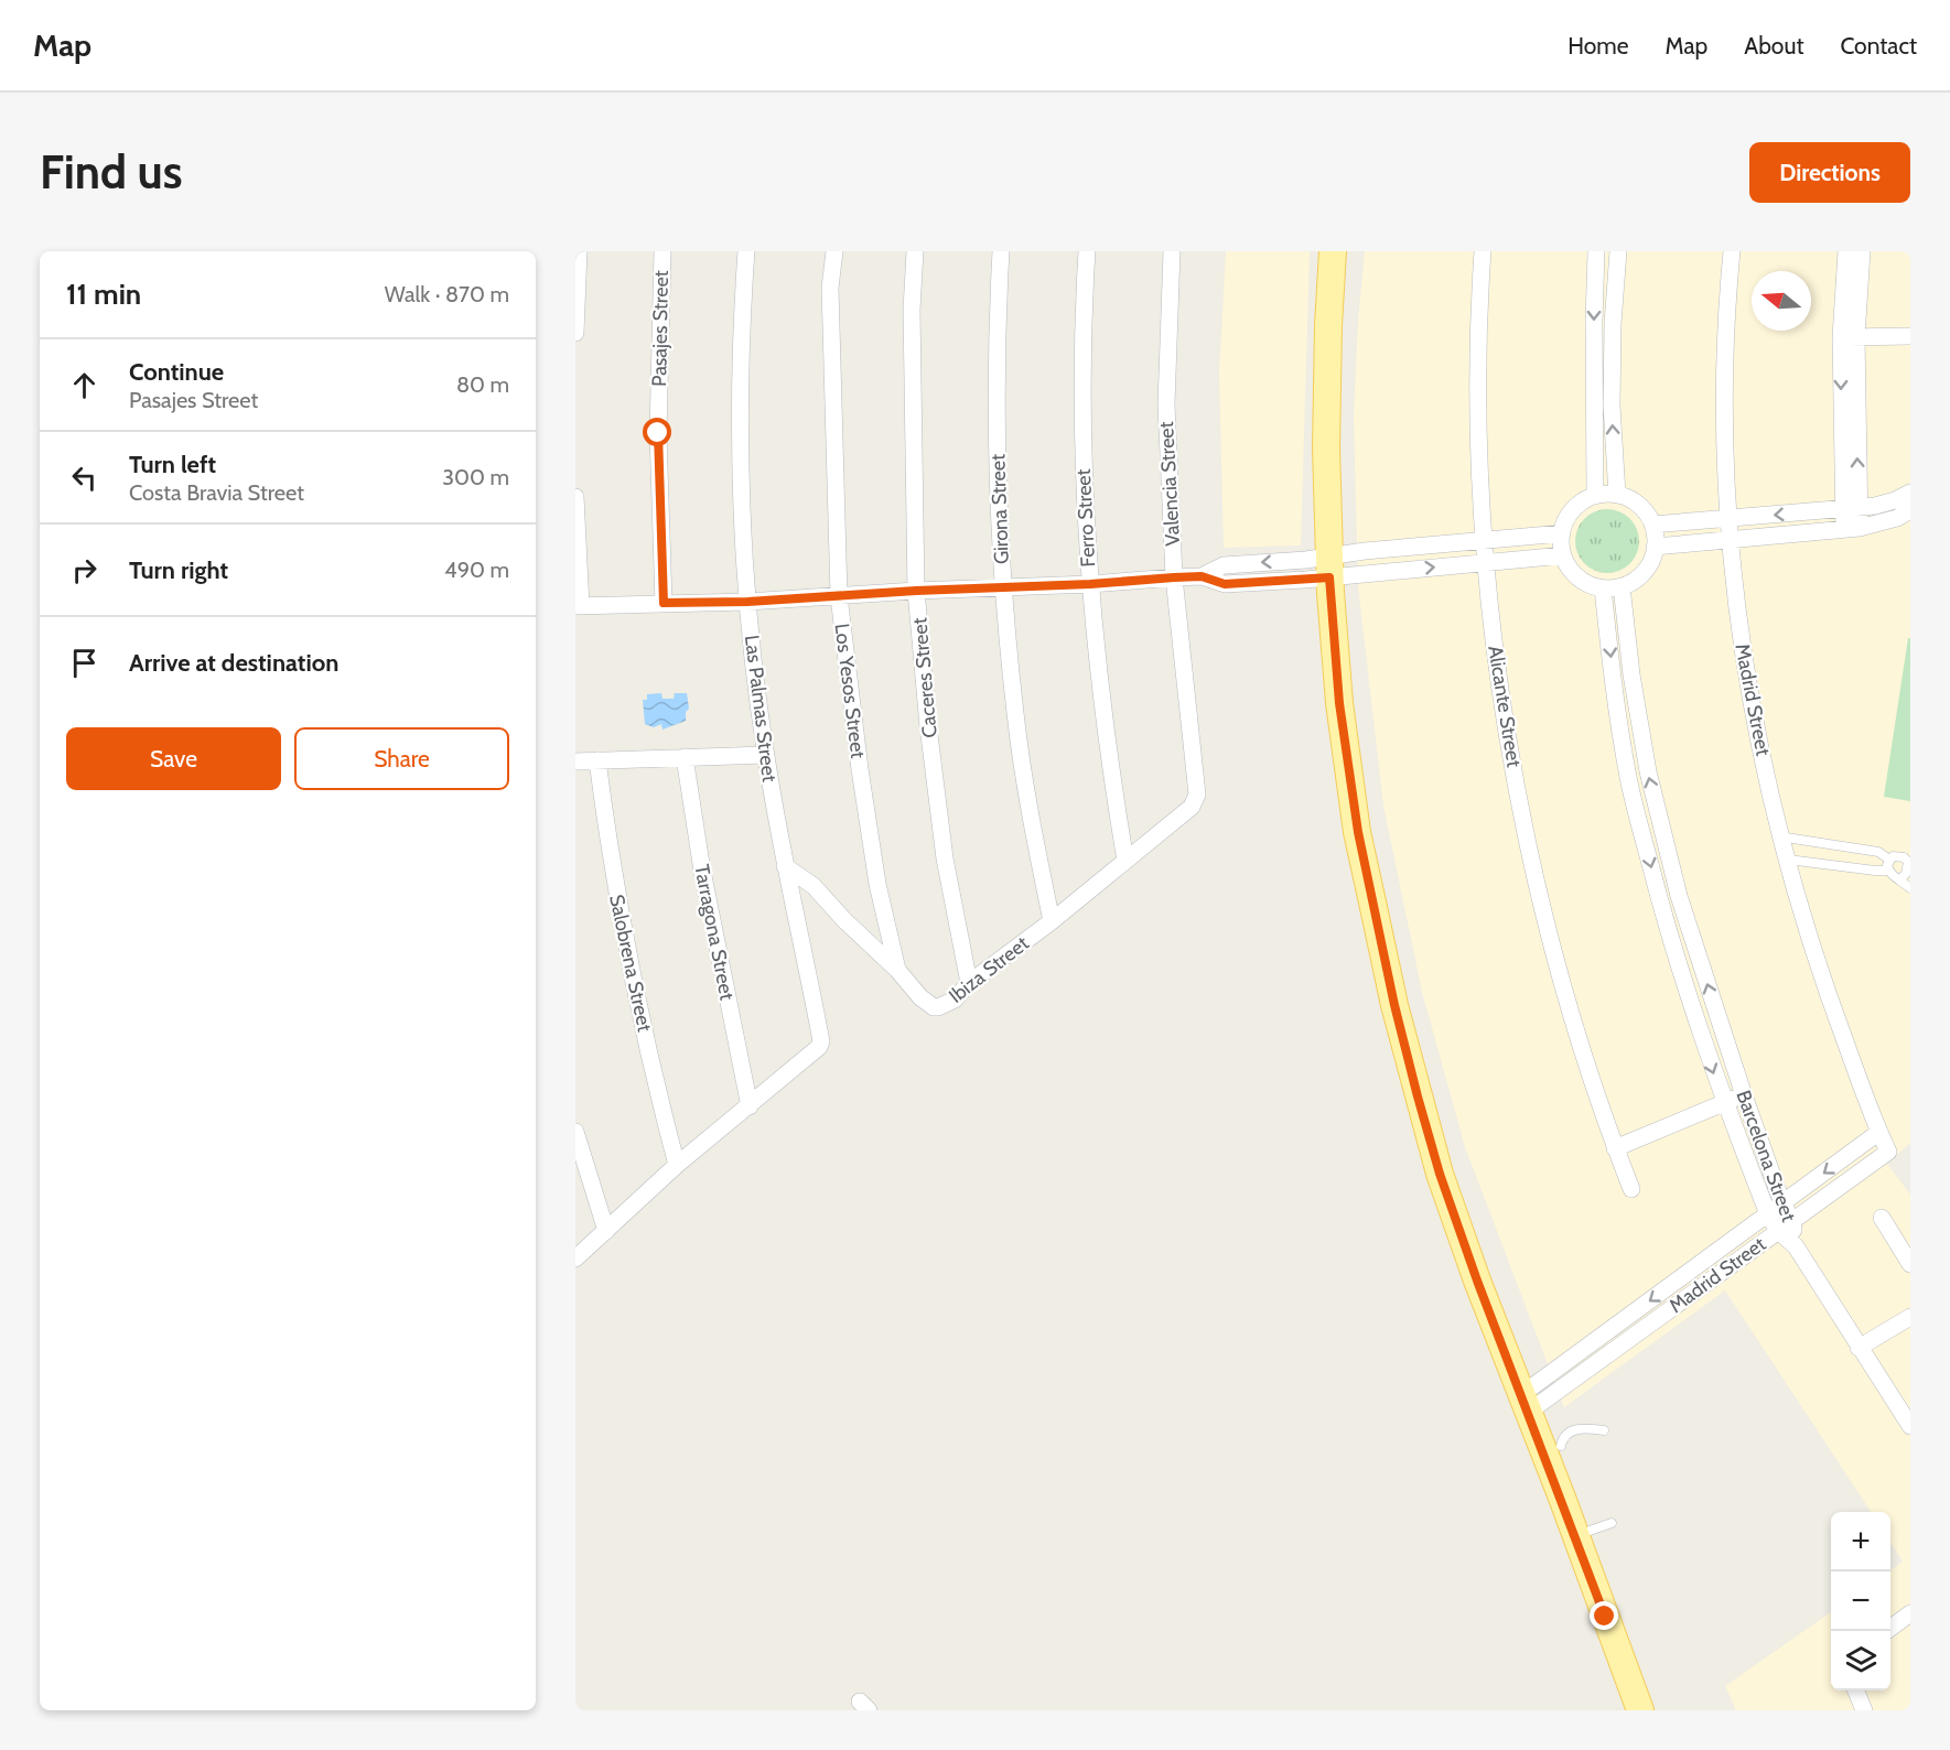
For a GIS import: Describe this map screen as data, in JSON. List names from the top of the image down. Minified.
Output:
{"streets":{"street":["Pasajes Street","Valencia Street","Girona Street","Ferro Street","Caceres Street","Los Yesos Street","Madrid Street","Alicante Street","Las Palmas Street","Tarragona Street","Salobrena Street","Ibiza Street","Barcelona Street"]},"crossings":[["Valencia Street","Ibiza Street"],["Girona Street","Ibiza Street"],["Ferro Street","Ibiza Street"],["Caceres Street","Ibiza Street"],["Los Yesos Street","Ibiza Street"],["Madrid Street","Barcelona Street"],["Las Palmas Street","Tarragona Street"],["Las Palmas Street","Ibiza Street"]],"north":"left","page":{"header":"Map","nav":["Home","Map","About","Contact"],"buttons":["Directions",["Save","Share"]],"title":"Find us","heading":["11 min","Walk · 870 m"],"list":[["Continue","Pasajes Street","80 m"],["Turn left","Costa Bravia Street","300 m"],["Turn right","490 m"],"Arrive at destination"],"map_buttons":["+","−"]}}
